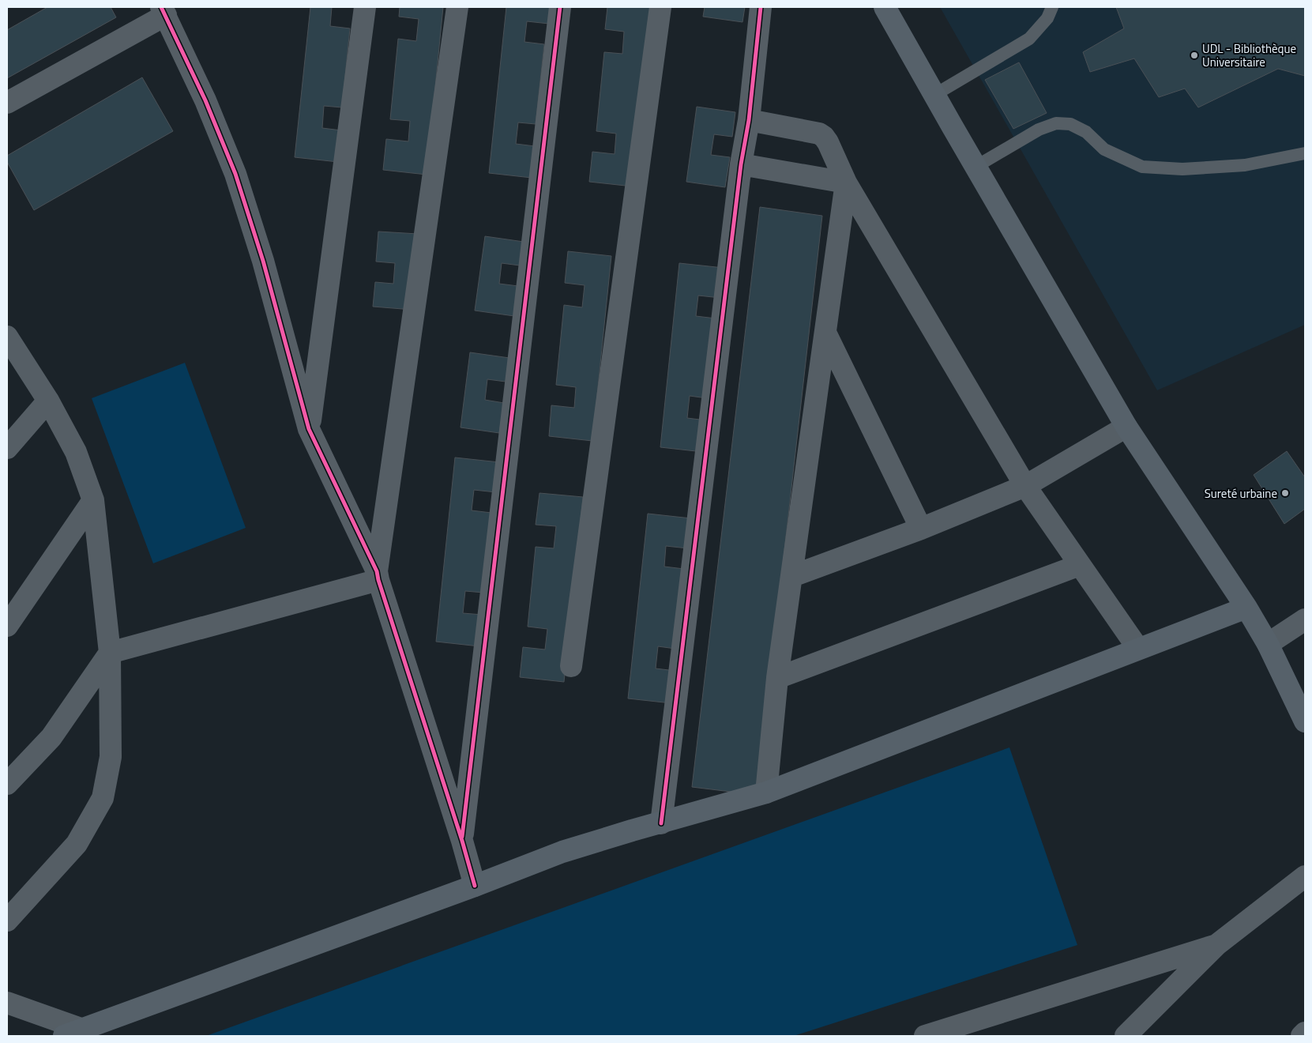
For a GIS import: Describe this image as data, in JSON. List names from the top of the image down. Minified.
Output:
{"places":["UDL - Bibliothèque Universitaire","Sureté urbaine"]}
